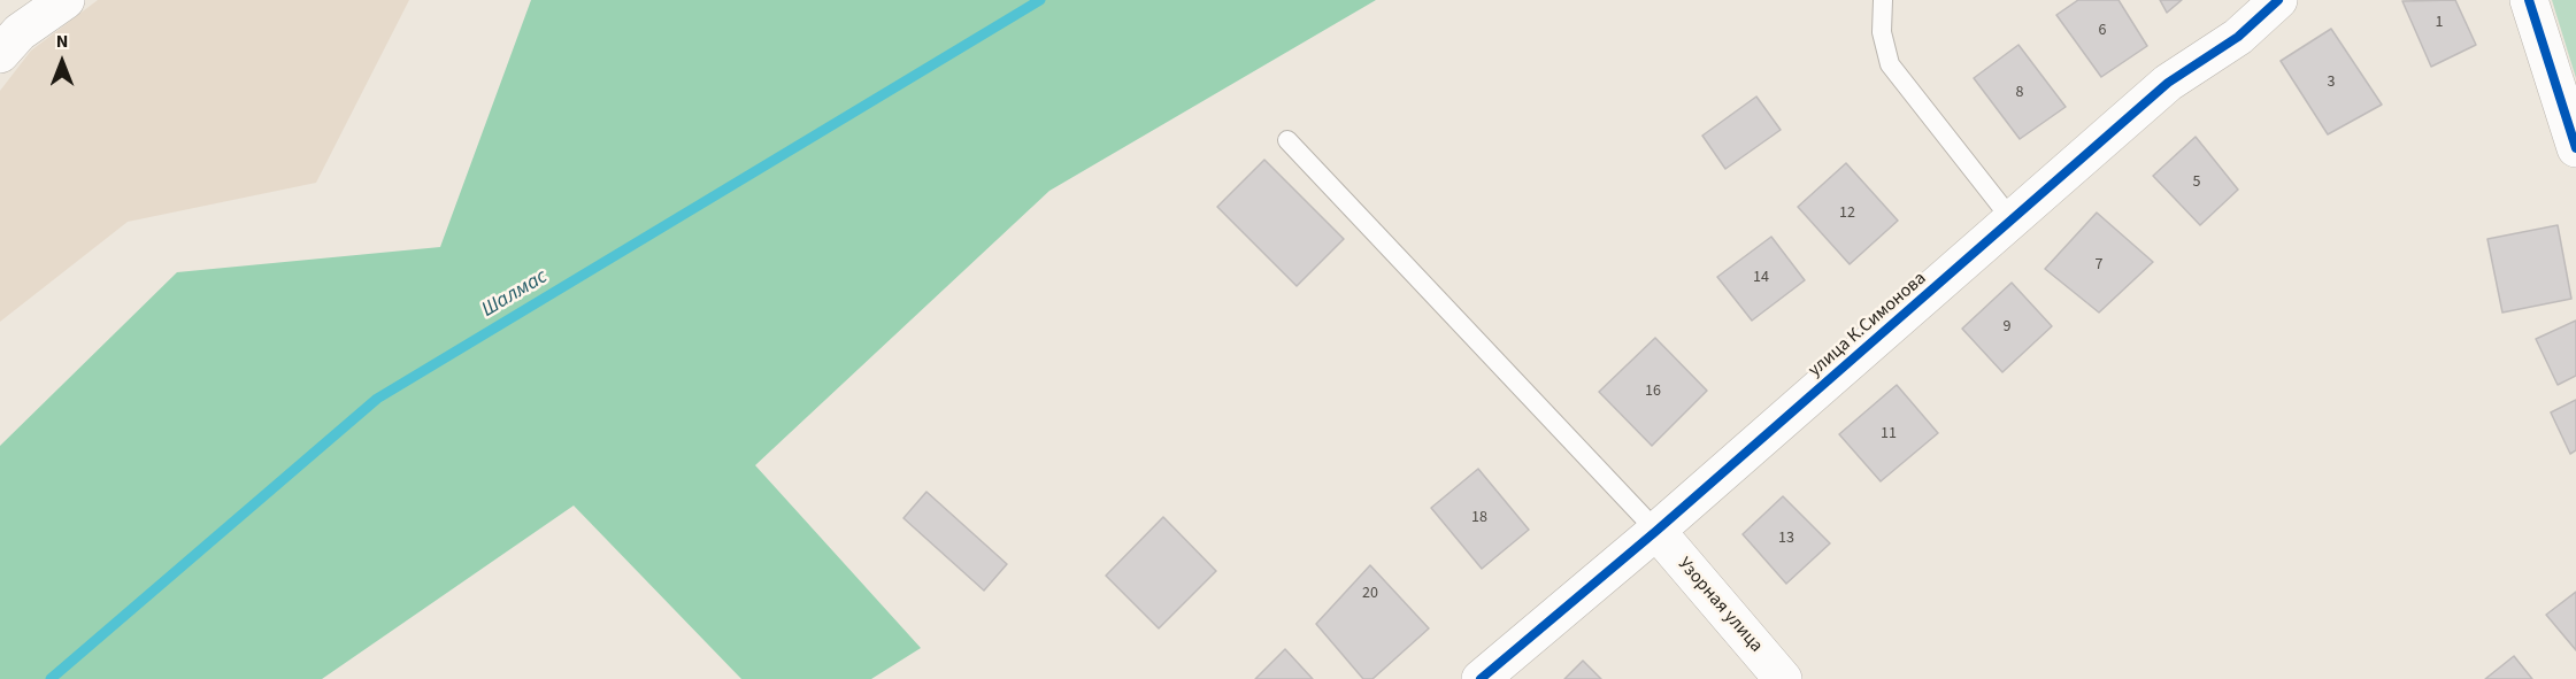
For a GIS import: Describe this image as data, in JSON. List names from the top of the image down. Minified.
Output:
{"streets":{"street":["улица К.Симонова","Узорная улица"]},"crossings":[["улица К.Симонова","Узорная улица"]],"water":["Шалмас"],"house_numbers":["1","6","3","8","5","12","7","14","9","16","11","18","13","20"],"north":"top"}
